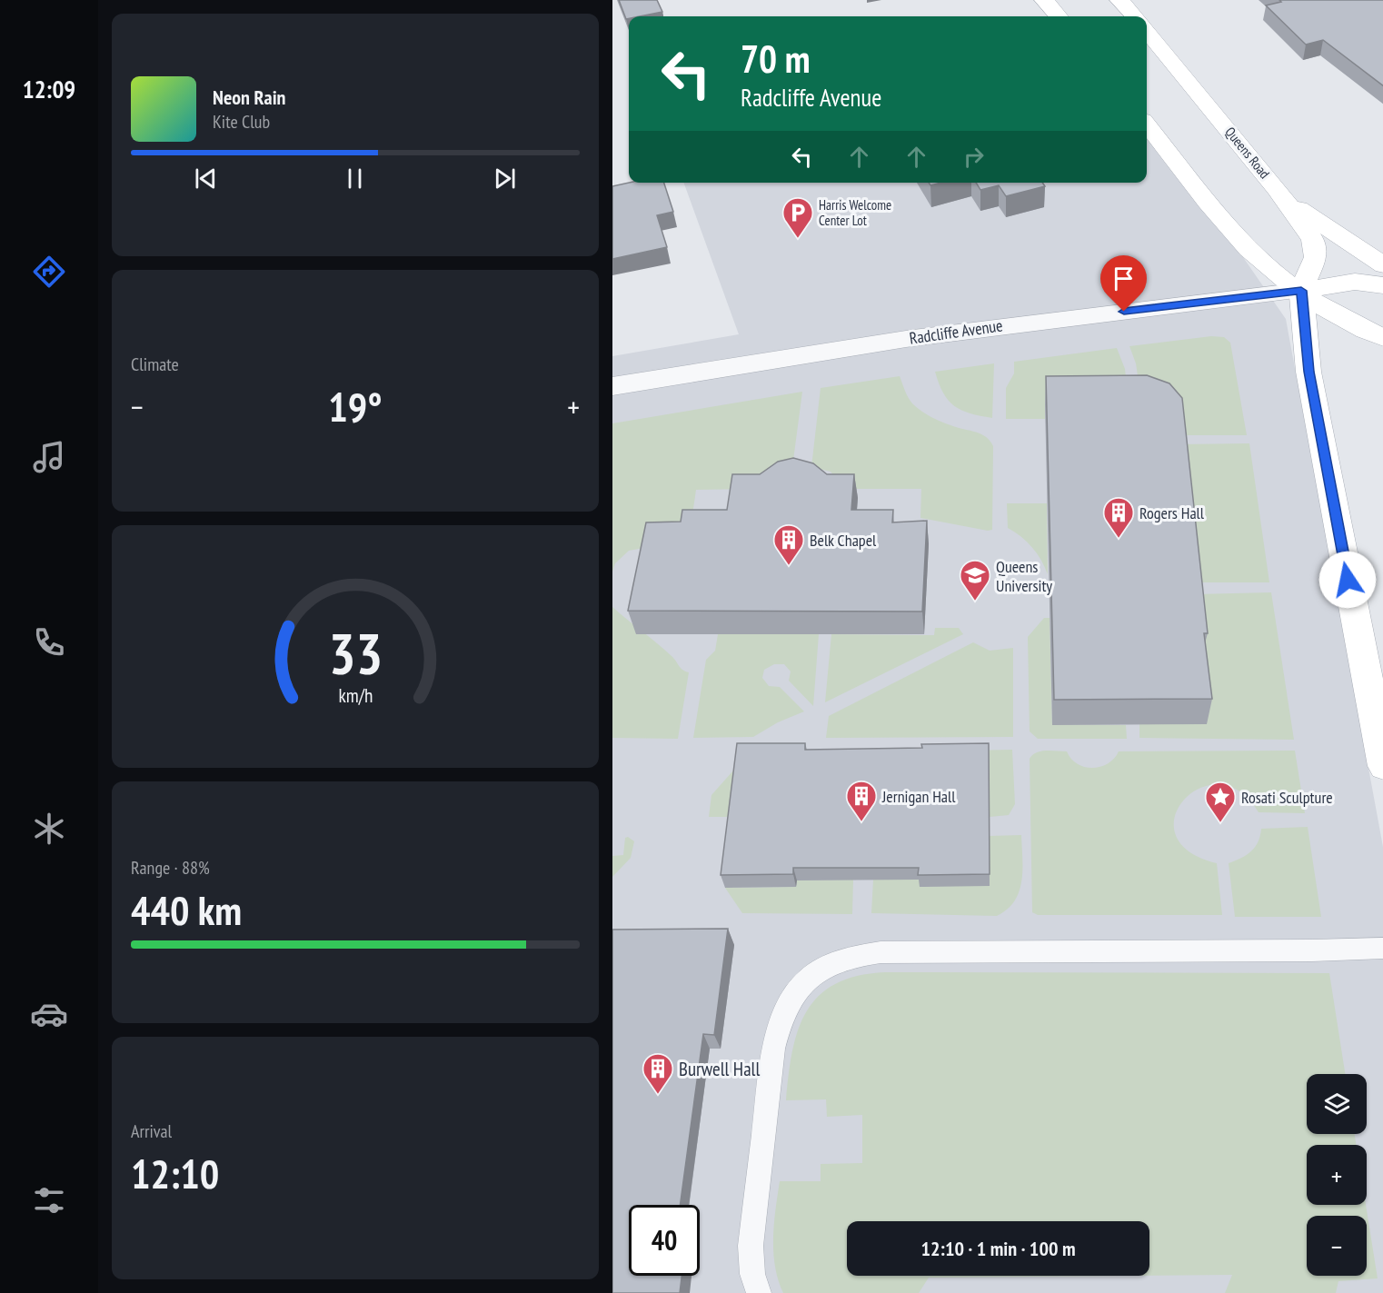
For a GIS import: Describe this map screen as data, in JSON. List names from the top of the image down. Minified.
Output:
{"streets":{"street":["Queens Road","Radcliffe Avenue"]},"crossings":[["Queens Road","Radcliffe Avenue"]],"places":{"parking":["Harris Welcome Center Lot"],"building":["Rogers Hall","Belk Chapel","Jernigan Hall","Burwell Hall"],"school or university":["Queens University"],"place":["Rosati Sculpture"]},"page":{"tabs":"12:09","turn":["70 m","Radcliffe Avenue"],"song":["Neon Rain","Kite Club"],"tile":["Climate",["Range · 88%","440 km"],["Arrival","12:10"]],"heat":["−","19°","+"],"map_buttons":["+","−"],"limit":"40","trip":"12:10 · 1 min · 100 m","gauge":["33","km/h"]}}
